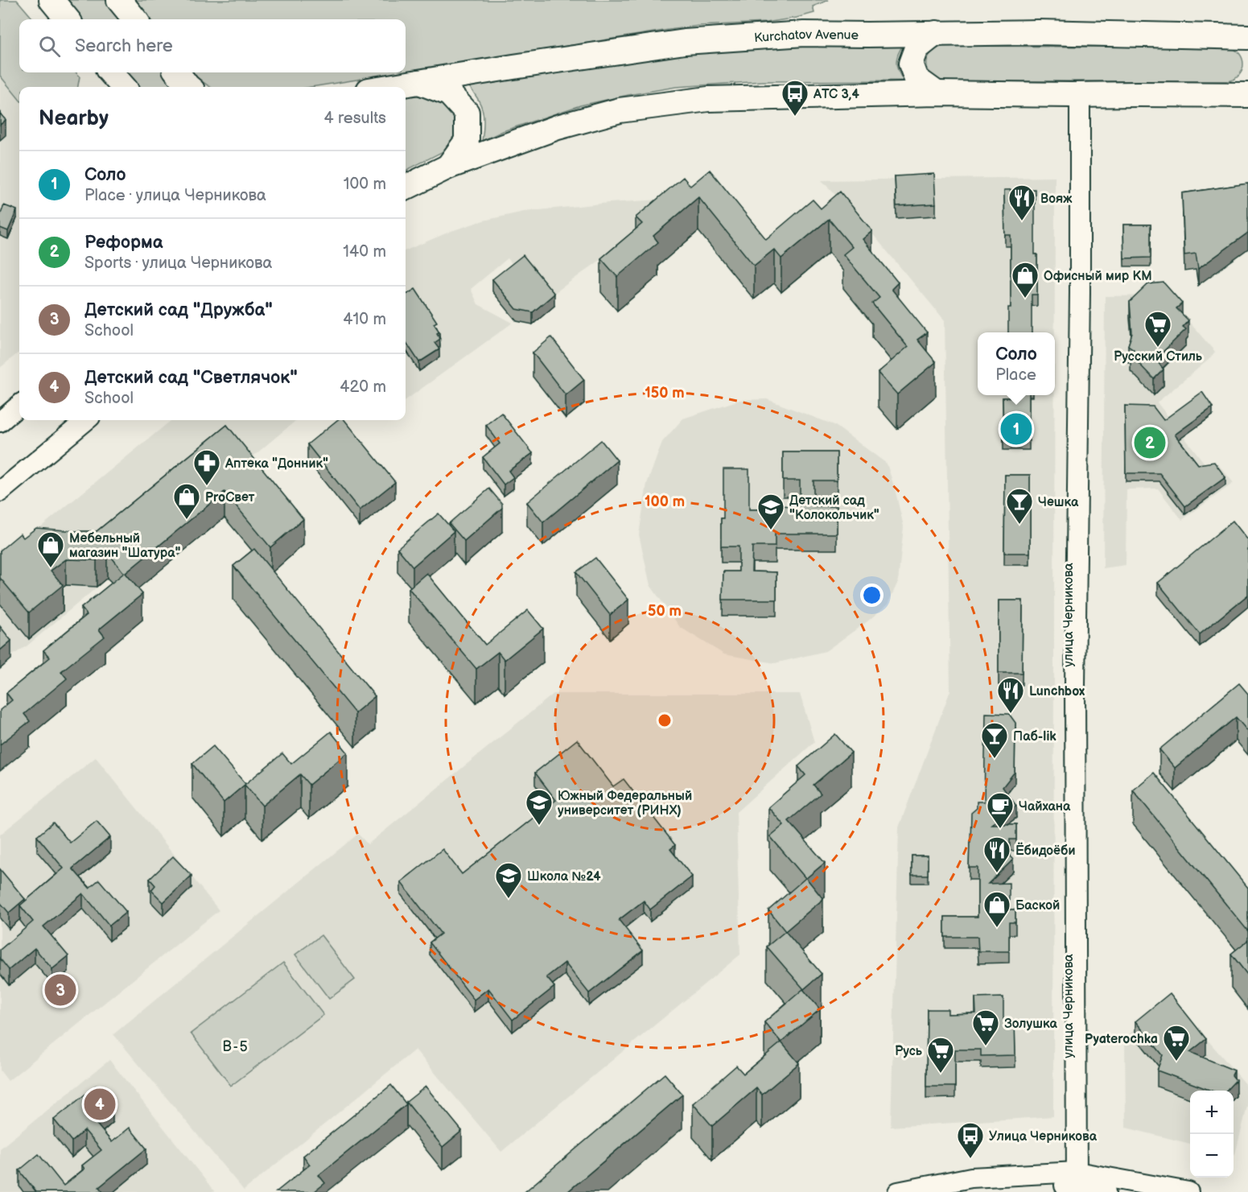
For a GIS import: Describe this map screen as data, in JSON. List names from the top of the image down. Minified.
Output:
{"streets":{"main road":["Kurchatov Avenue"],"street":["улица Черникова"]},"districts":["В-5"],"places":{"bus stop":["АТС 3,4","Улица Черникова"],"restaurant":["Вояж","Lunchbox","Ёбидоёби"],"shop":["Офисный мир КМ","ProСвет","Мебельный магазин \"Шатура\"","Баской"],"supermarket":["Русский Стиль","Золушка","Pyaterochka","Русь"],"pharmacy":["Аптека \"Донник\""],"bar":["Чешка","Паб-lik"],"school or university":["Детский сад \"Колокольчик\"","Южный Федеральный университет (РИНХ)","Школа №24"],"cafe":["Чайхана"]},"page":{"search":"Search here","heading":["Nearby","4 results"],"list":[{"mark":"1","name":"Соло","note":"Place · улица Черникова","value":"100 m"},{"mark":"2","name":"Реформа","note":"Sports · улица Черникова","value":"140 m"},{"mark":"3","name":"Детский сад \"Дружба\"","note":"School","value":"410 m"},{"mark":"4","name":"Детский сад \"Светлячок\"","note":"School","value":"420 m"}],"popup":["Соло","Place"],"pins":["1","2","3","4"],"map_buttons":["+","−"]},"rings":["150 m","100 m","50 m"]}
